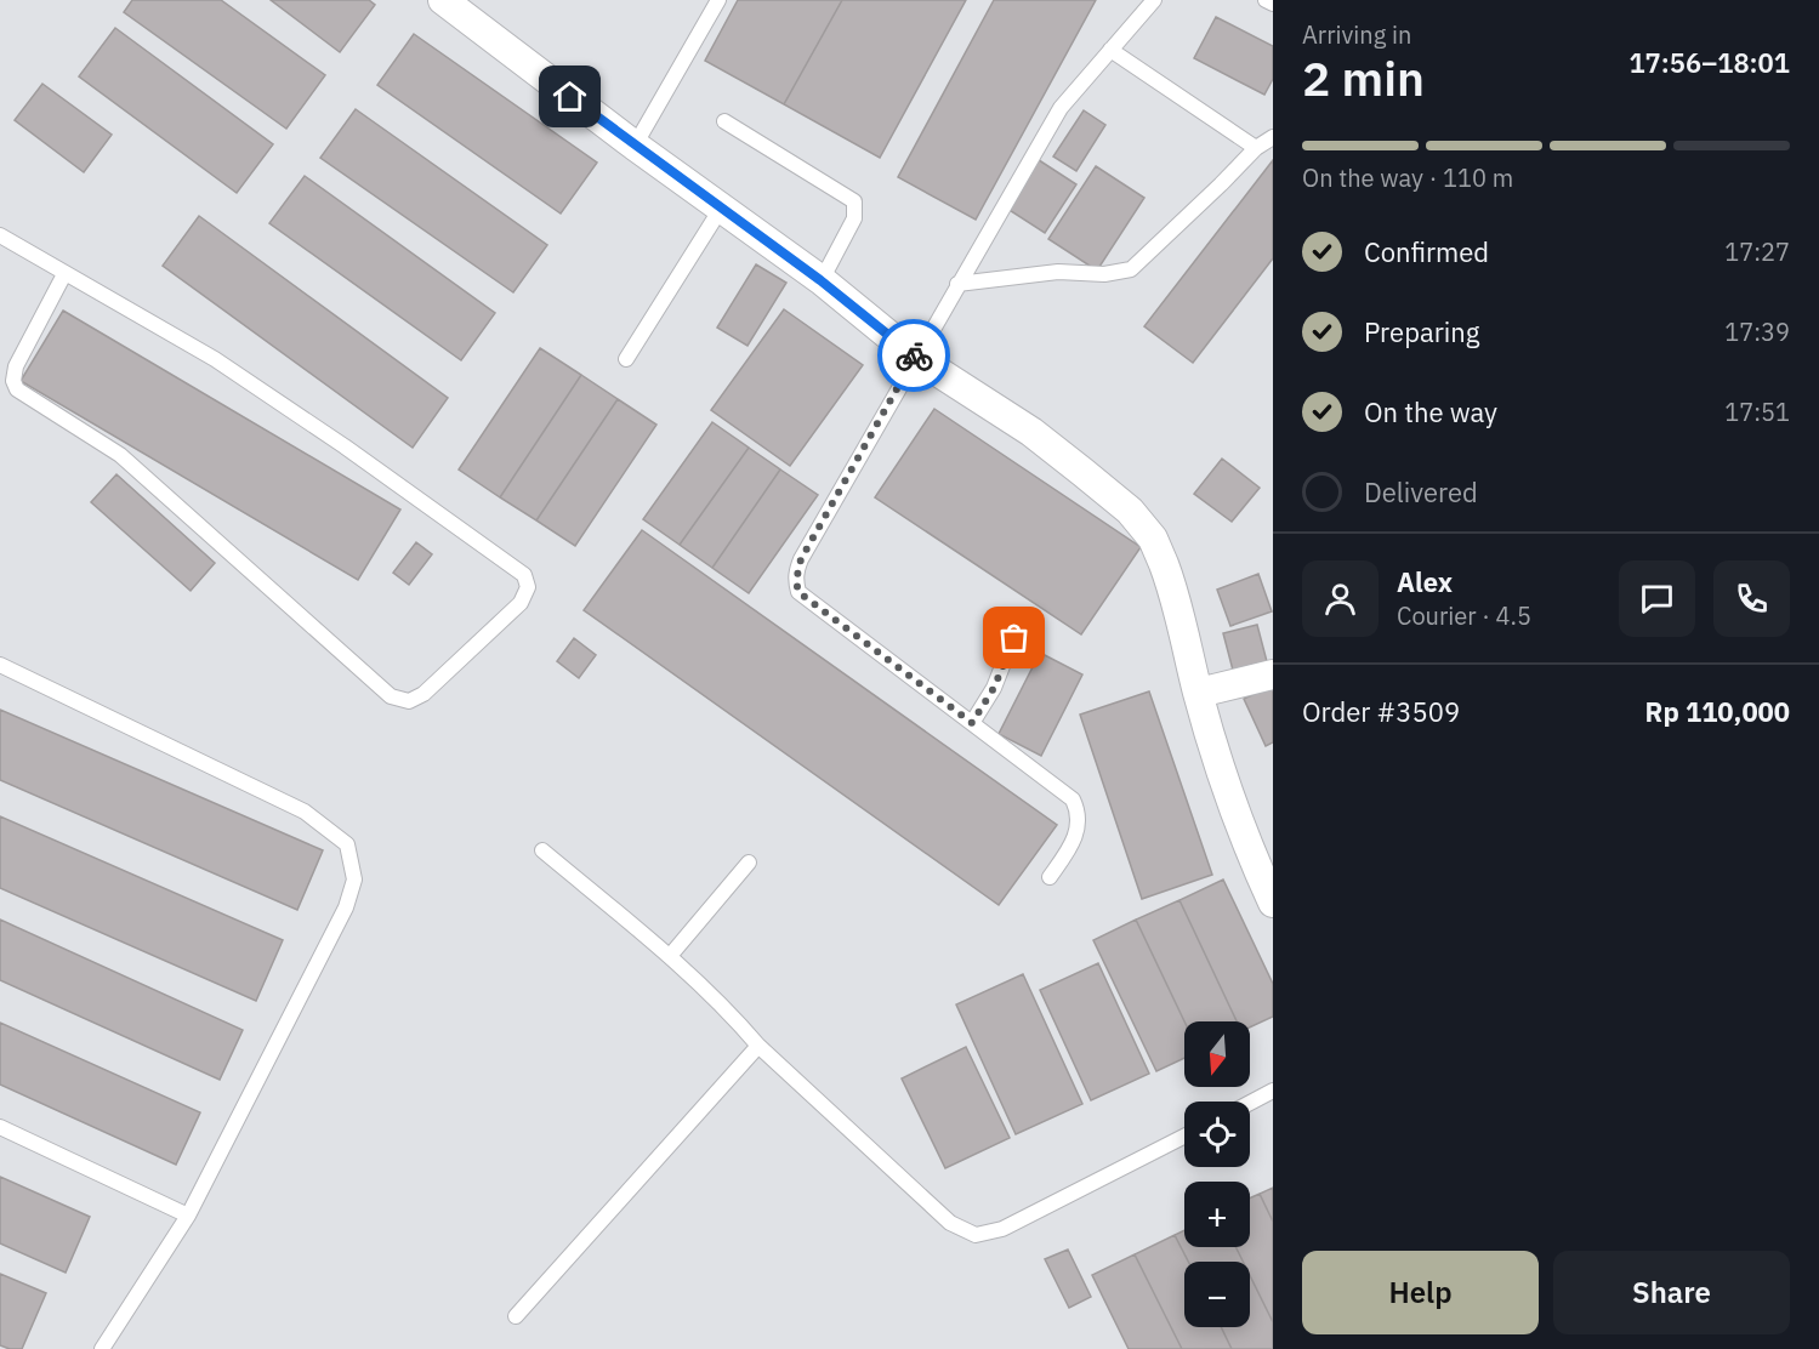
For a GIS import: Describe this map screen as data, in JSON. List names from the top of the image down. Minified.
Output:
{"north":"bottom","page":{"heading":["2 min","Arriving in","17:56–18:01"],"panel":["Alex","Courier · 4.5","Order #3509","Rp 110,000"],"bar":"On the way · 110 m","list":[["Confirmed","17:27"],["Preparing","17:39"],["On the way","17:51"],"Delivered"],"map_buttons":["+","−"],"buttons":["Help","Share"]}}
